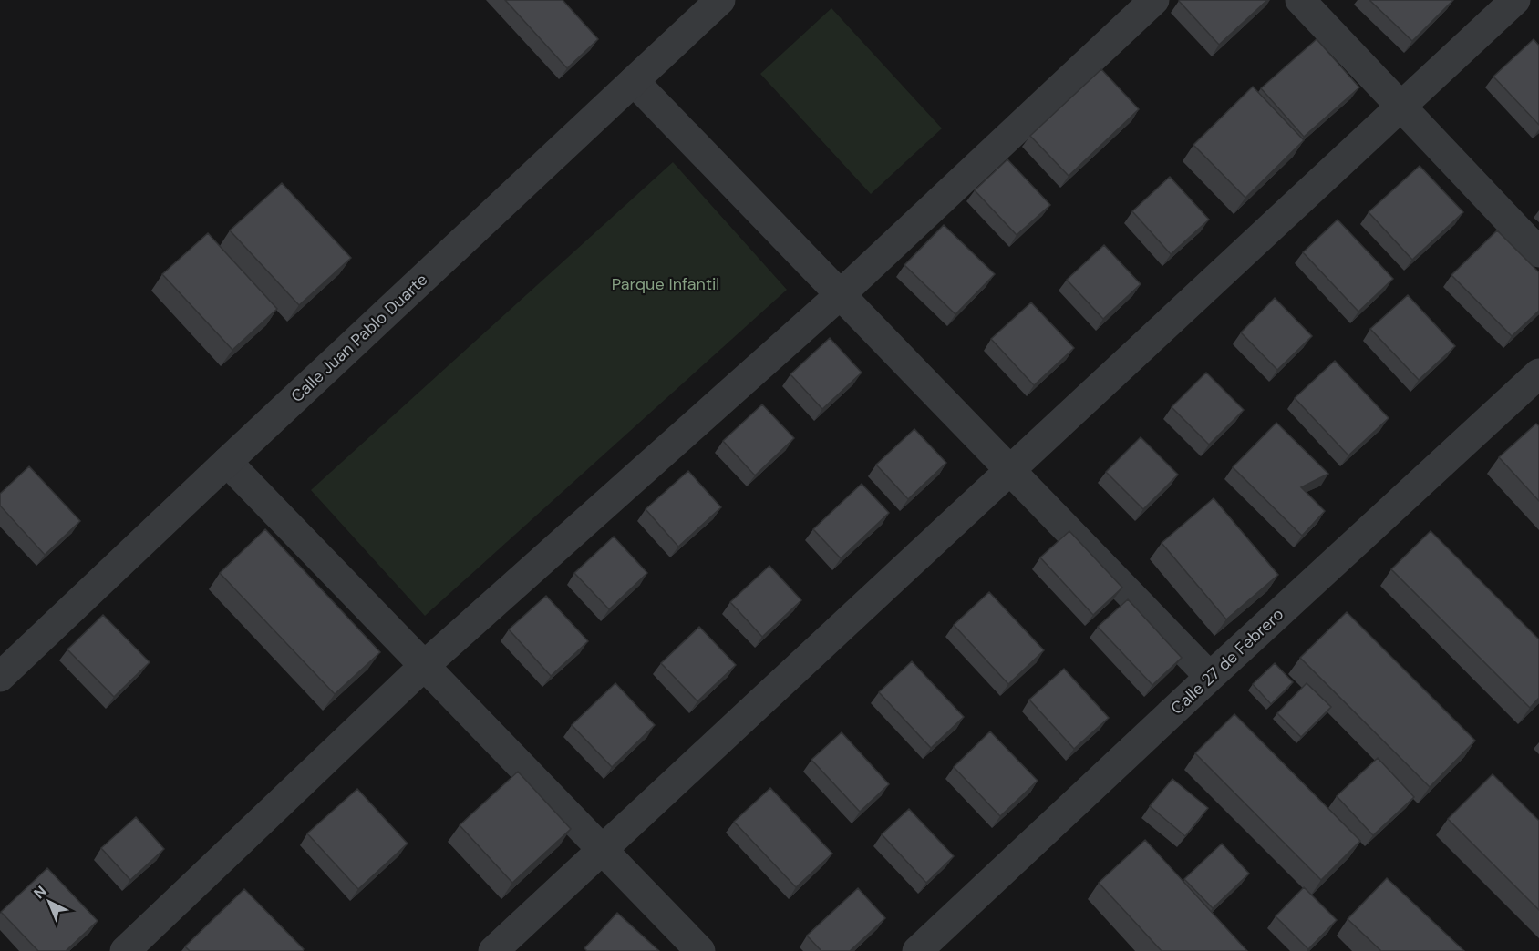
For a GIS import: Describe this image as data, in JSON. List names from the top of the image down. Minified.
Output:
{"streets":{"street":["Calle Juan Pablo Duarte","Calle 27 de Febrero"]},"parks":["Parque Infantil"],"north":"top left"}
